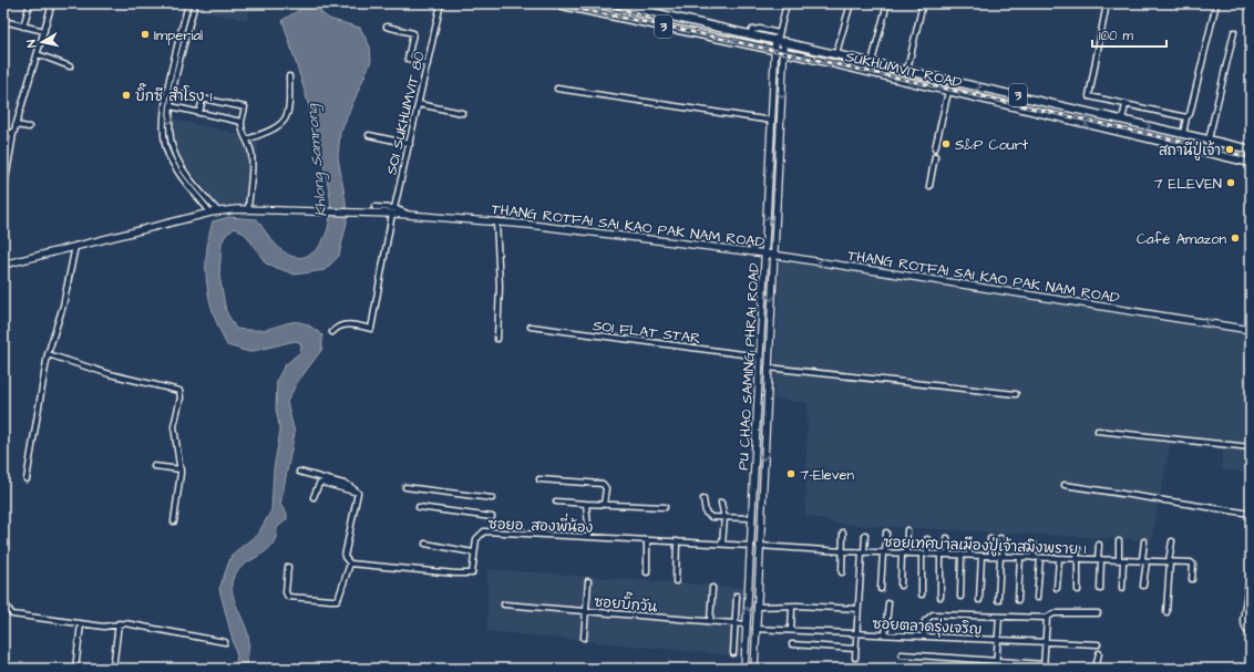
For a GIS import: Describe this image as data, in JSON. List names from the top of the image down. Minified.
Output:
{"streets":{"highway":["3","SUKHUMVIT ROAD"],"main road":["THANG ROTFAI SAI KAO PAK NAM ROAD","PU CHAO SAMING PHRAI ROAD"],"street":["SOI SUKHUMVIT 80","SOI FLAT STAR","ซอยอ. สองพี่น้อง","ซอยเทศบาลเมืองปู่เจ้าสมิงพราย 1","ซอยบิ๊กวัน","ซอยตลาดรุ่งเจริญ"]},"crossings":[["SUKHUMVIT ROAD","PU CHAO SAMING PHRAI ROAD"],["SOI SUKHUMVIT 80","THANG ROTFAI SAI KAO PAK NAM ROAD"],["THANG ROTFAI SAI KAO PAK NAM ROAD","PU CHAO SAMING PHRAI ROAD"],["SOI FLAT STAR","PU CHAO SAMING PHRAI ROAD"],["PU CHAO SAMING PHRAI ROAD","ซอยอ. สองพี่น้อง"],["PU CHAO SAMING PHRAI ROAD","ซอยเทศบาลเมืองปู่เจ้าสมิงพราย 1"],["PU CHAO SAMING PHRAI ROAD","ซอยบิ๊กวัน"],["PU CHAO SAMING PHRAI ROAD","ซอยตลาดรุ่งเจริญ"]],"one_way":["THANG ROTFAI SAI KAO PAK NAM ROAD"],"water":["Khlong Samrong"],"places":["Imperial","บิ๊กซี สำโรง 1","S&P Court","สถานีปู่เจ้า","7 ELEVEN","Café Amazon","7-Eleven"],"scale_bar":"100 m","north":"left"}
